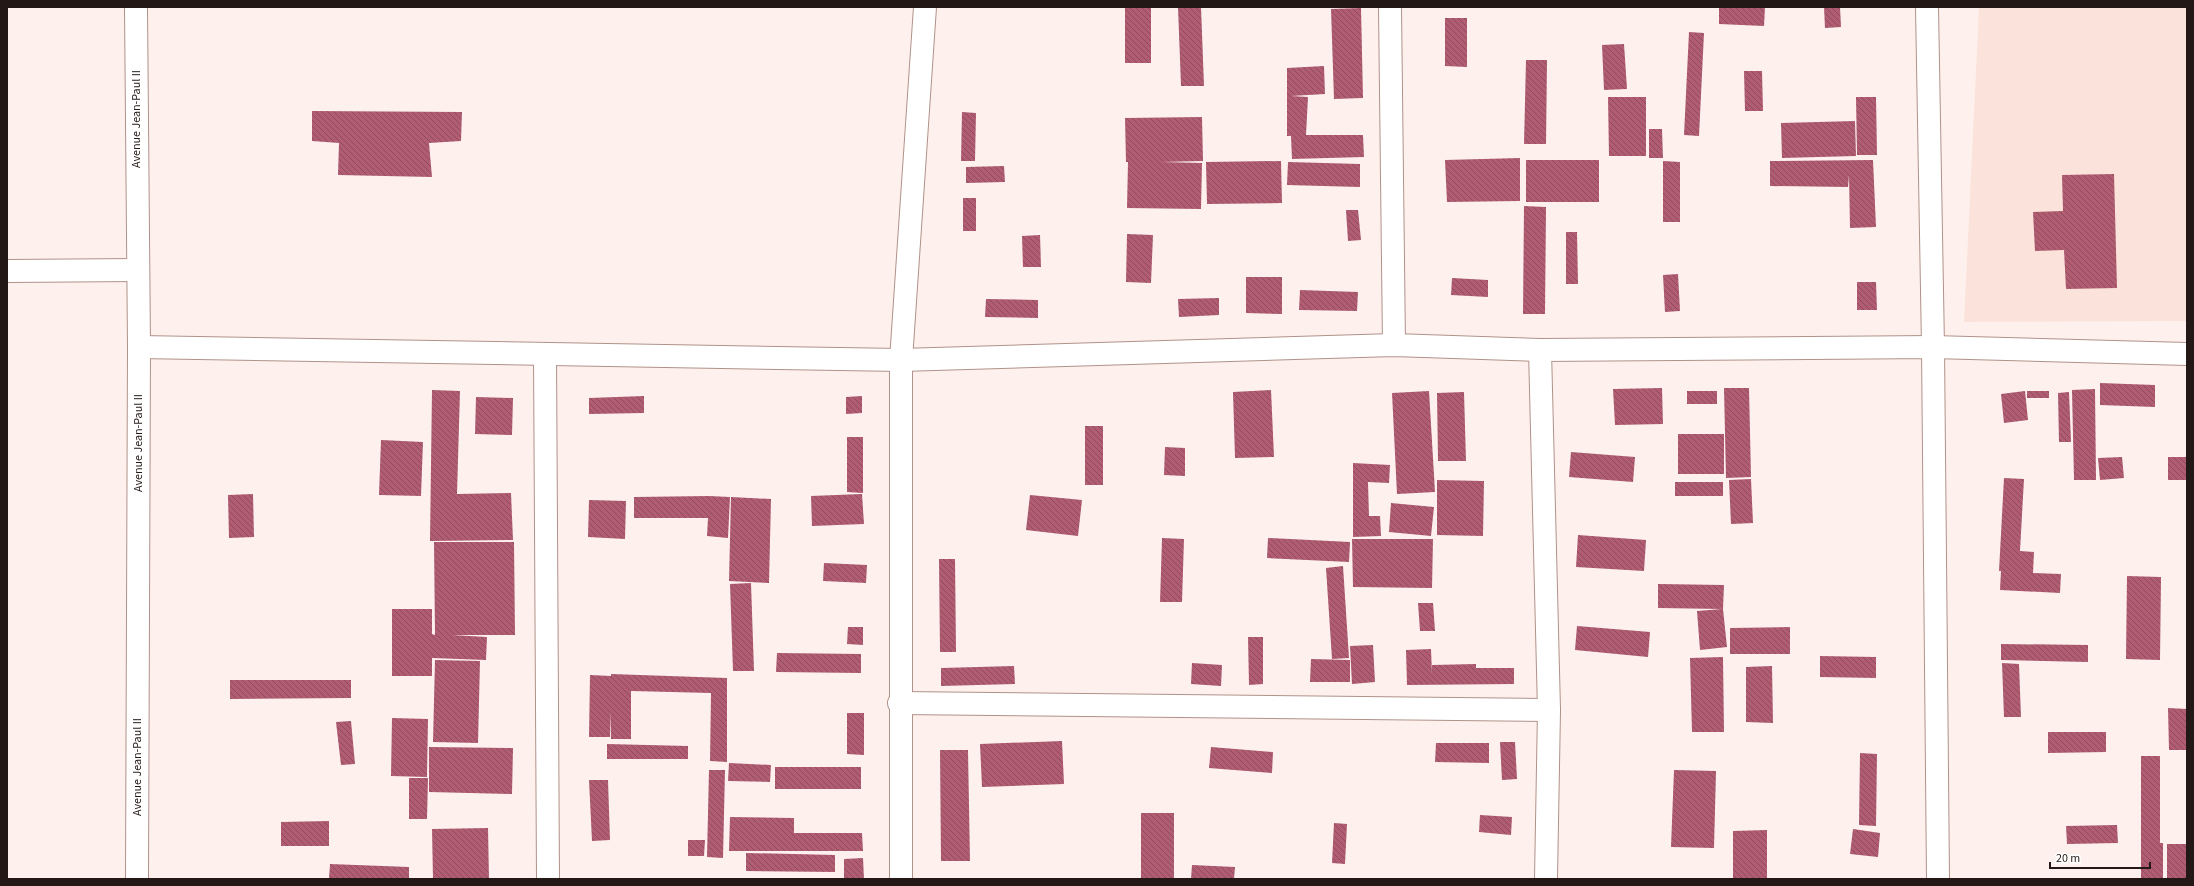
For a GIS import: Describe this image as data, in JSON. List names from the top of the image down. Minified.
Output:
{"streets":{"street":["Avenue Jean-Paul II"]},"scale_bar":"20 m"}
